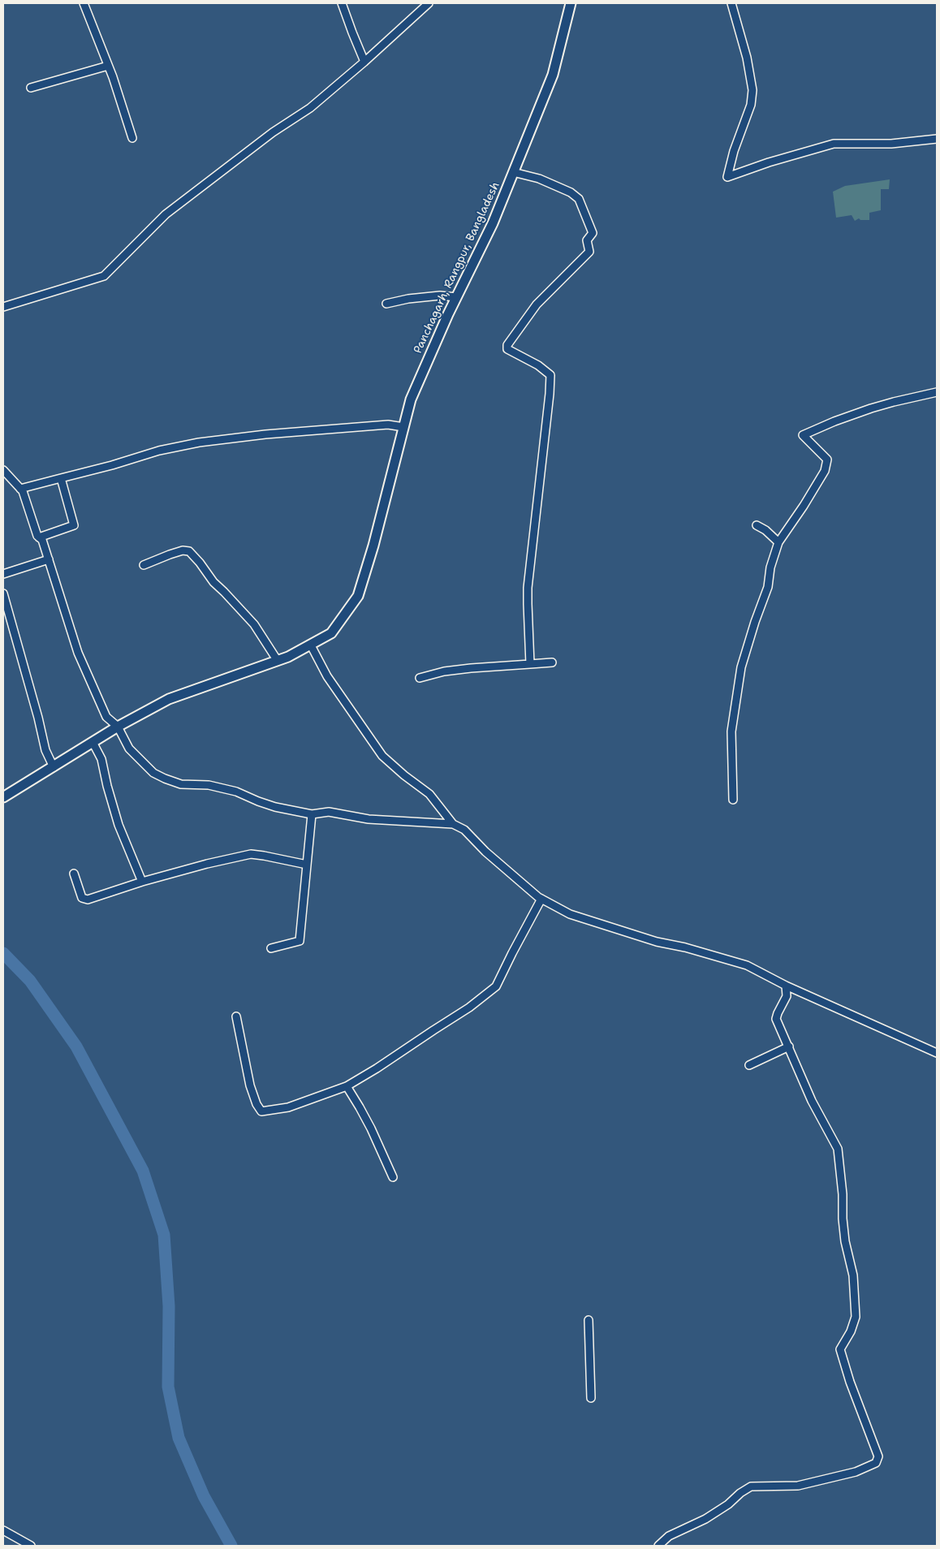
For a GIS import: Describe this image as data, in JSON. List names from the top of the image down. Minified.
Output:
{"streets":{"street":["Panchagarh, Rangpur, Bangladesh"]}}
